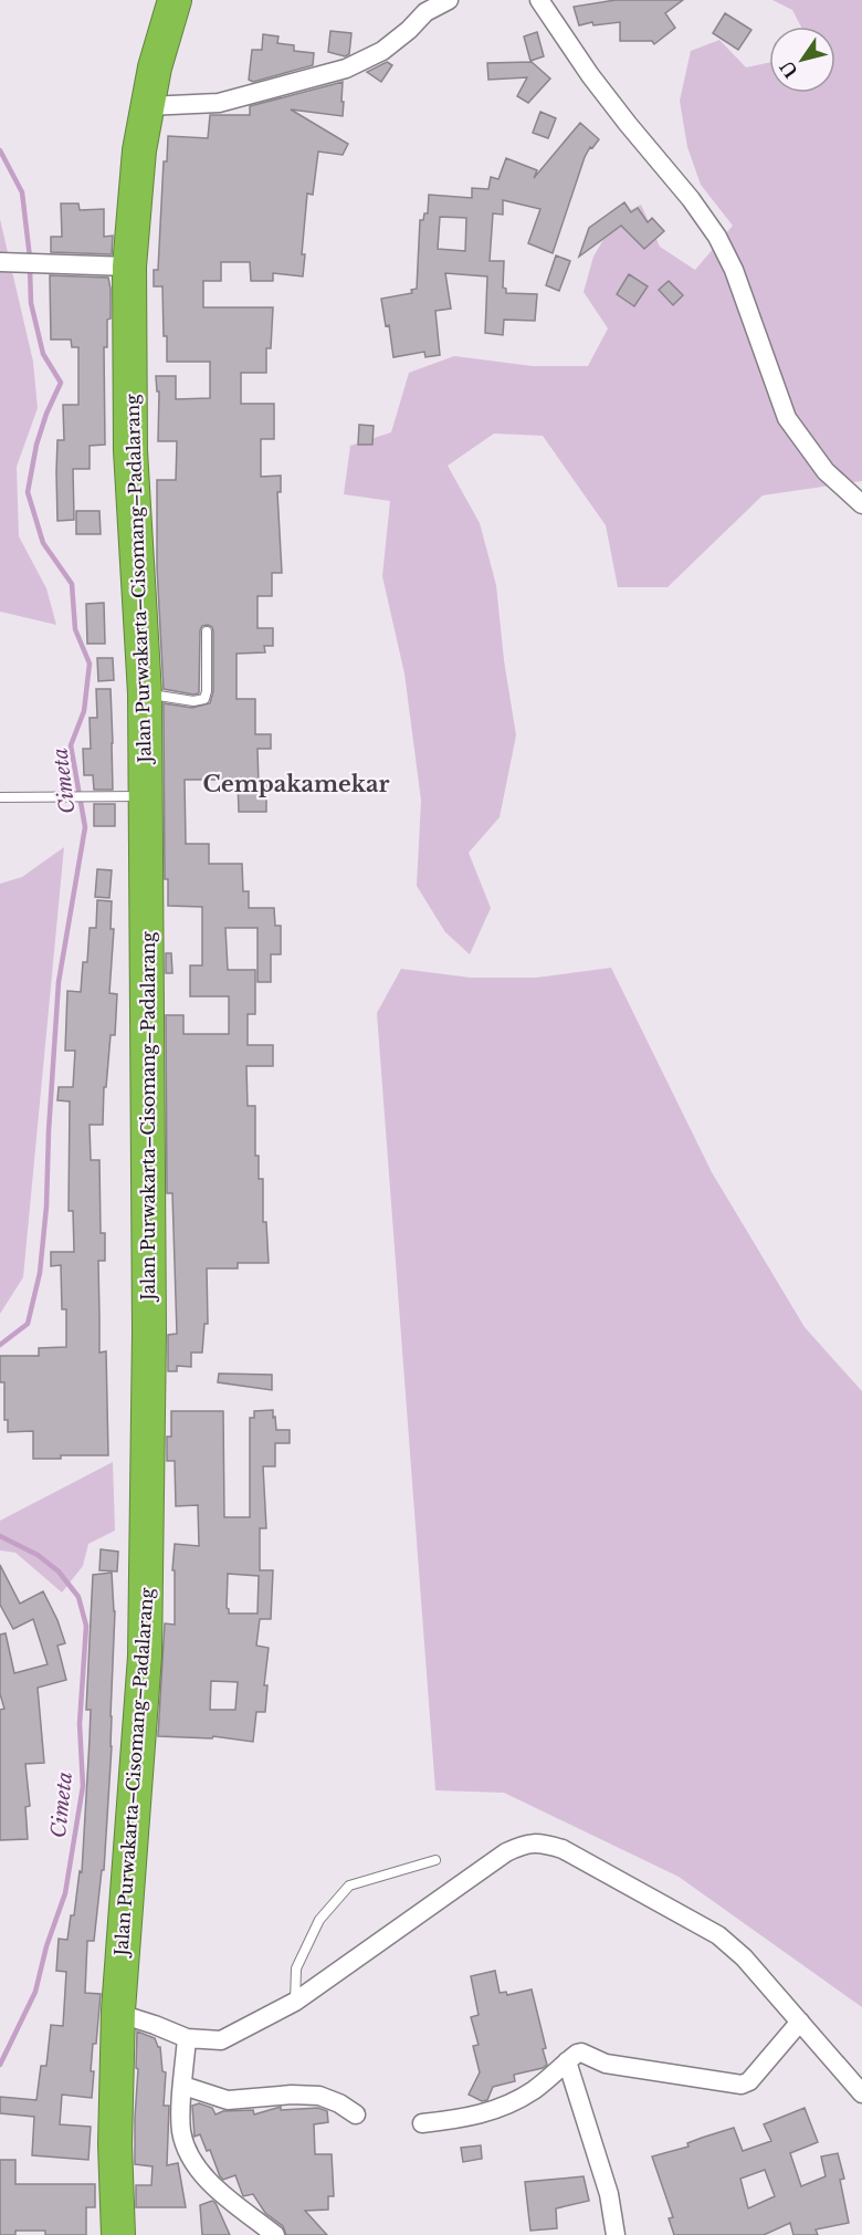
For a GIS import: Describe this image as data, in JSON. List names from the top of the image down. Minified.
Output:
{"streets":{"highway":["Jalan Purwakarta–Cisomang–Padalarang"]},"districts":["Cempakamekar"],"water":["Cimeta"],"north":"bottom left"}
